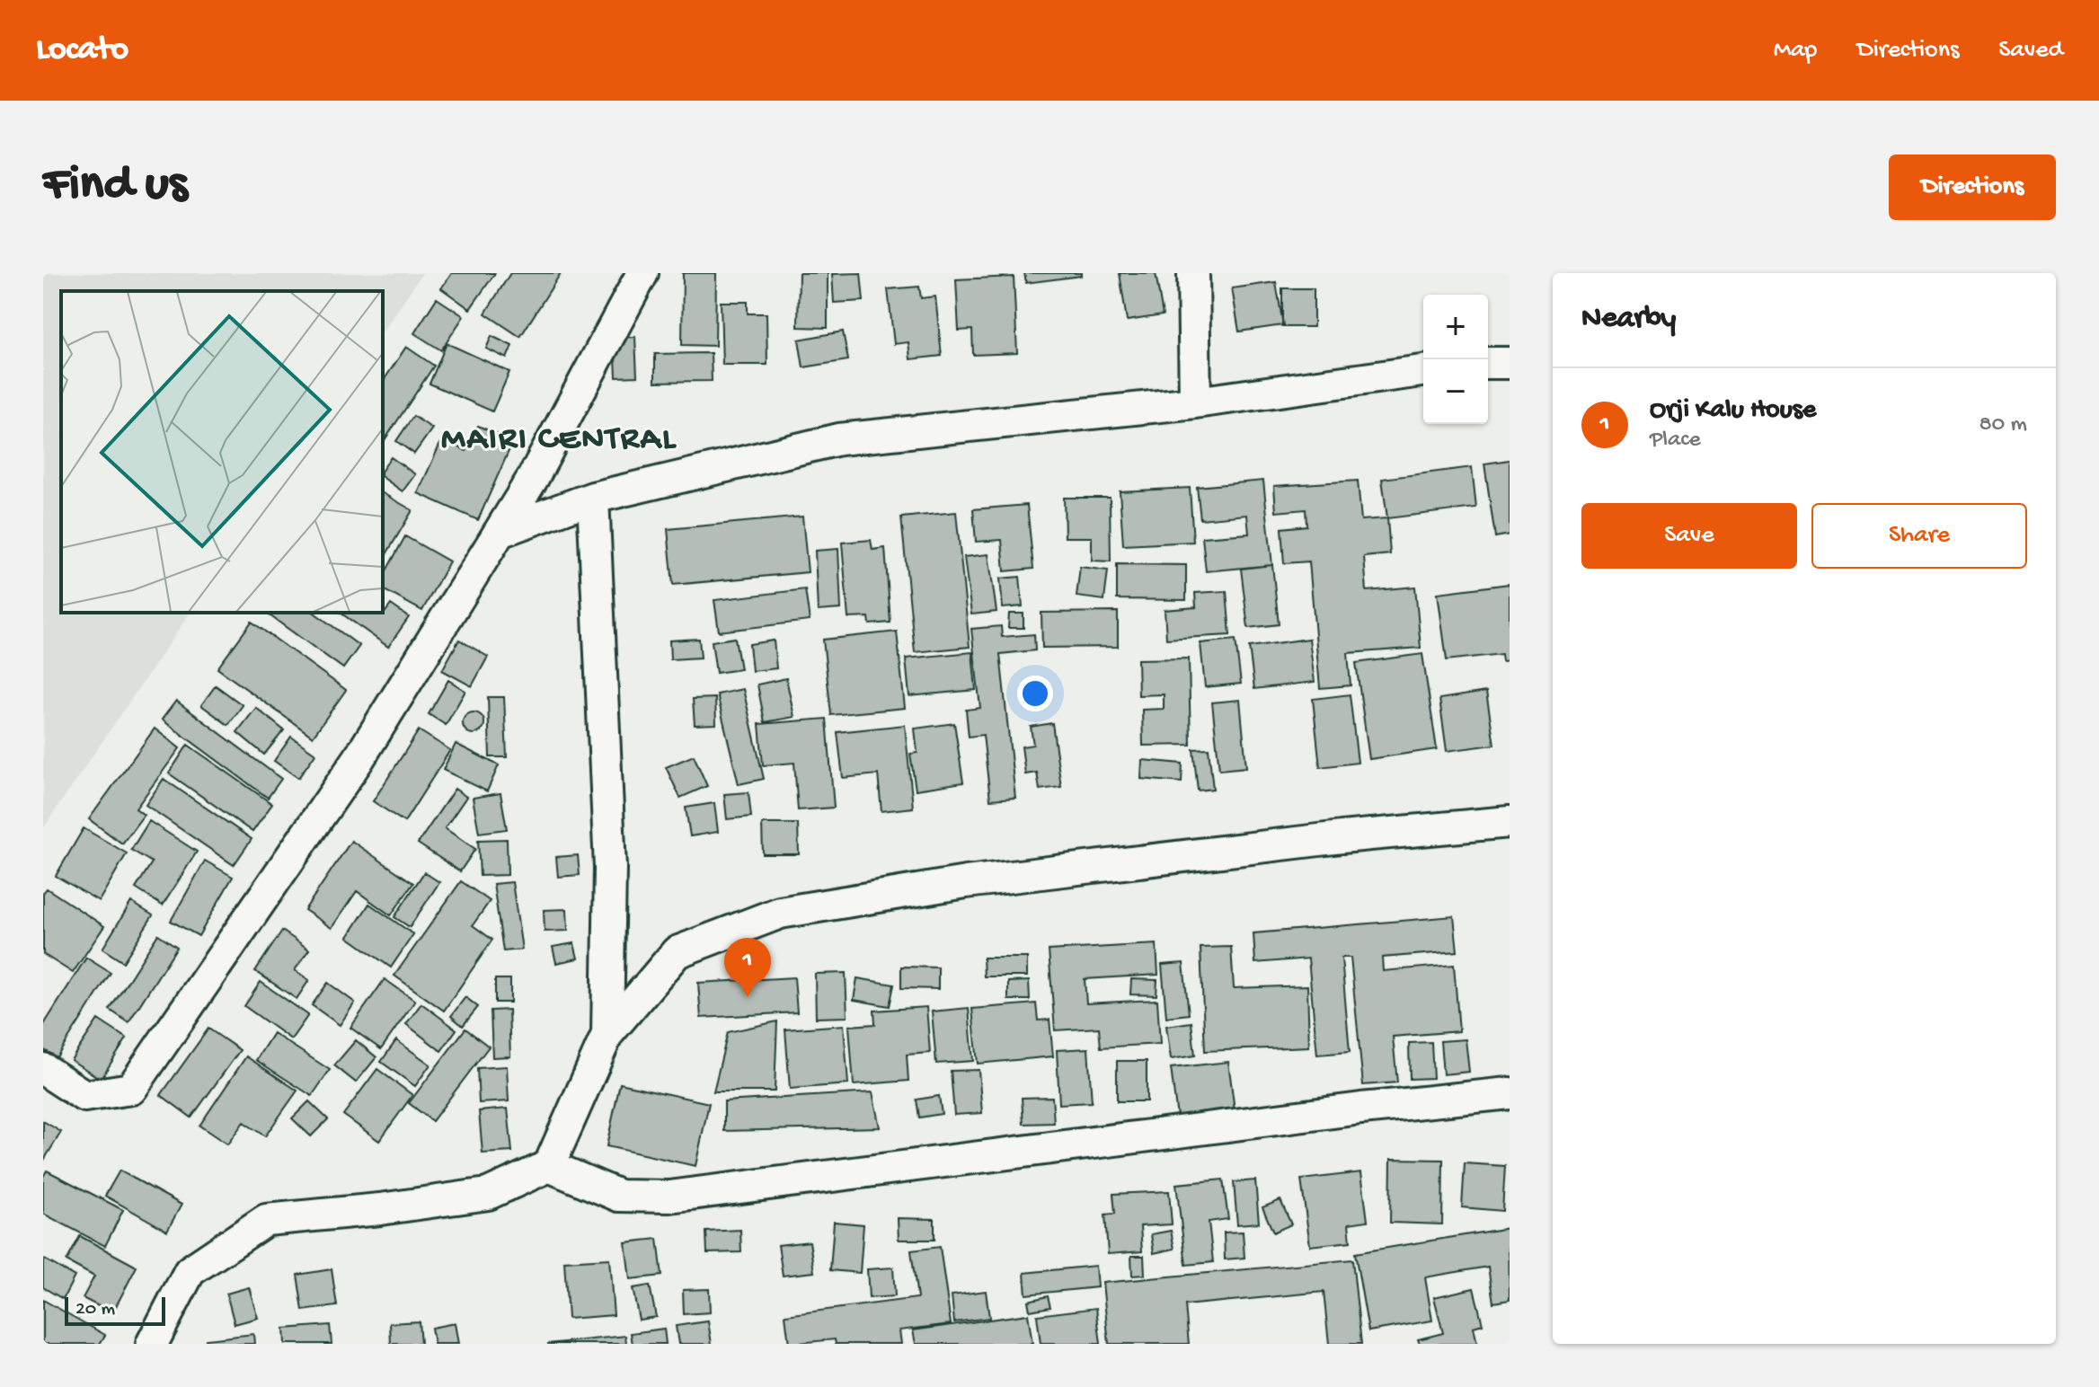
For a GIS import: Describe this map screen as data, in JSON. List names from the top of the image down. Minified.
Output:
{"districts":["MAIRI CENTRAL"],"scale_bar":"20 m","page":{"header":"Locato","nav":["Map","Directions","Saved"],"buttons":["Directions",["Save","Share"]],"title":"Find us","heading":"Nearby","map_buttons":["+","−"],"list":[{"mark":"1","name":"Orji Kalu House","note":"Place","value":"80 m"}],"pins":"1","scale":"20 m"}}
